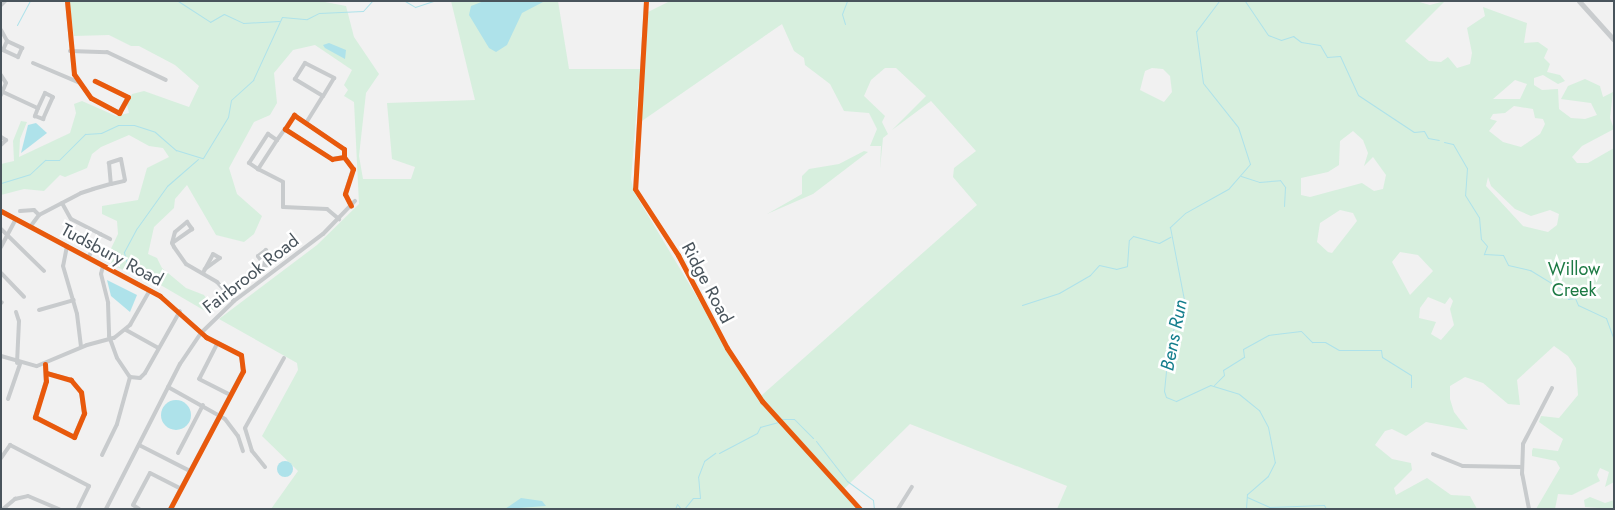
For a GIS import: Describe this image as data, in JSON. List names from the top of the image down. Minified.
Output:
{"streets":{"street":["Tudsbury Road","Fairbrook Road","Ridge Road"]},"crossings":[["Tudsbury Road","Fairbrook Road"]],"water":["Bens Run"],"parks":["Willow Creek"]}
